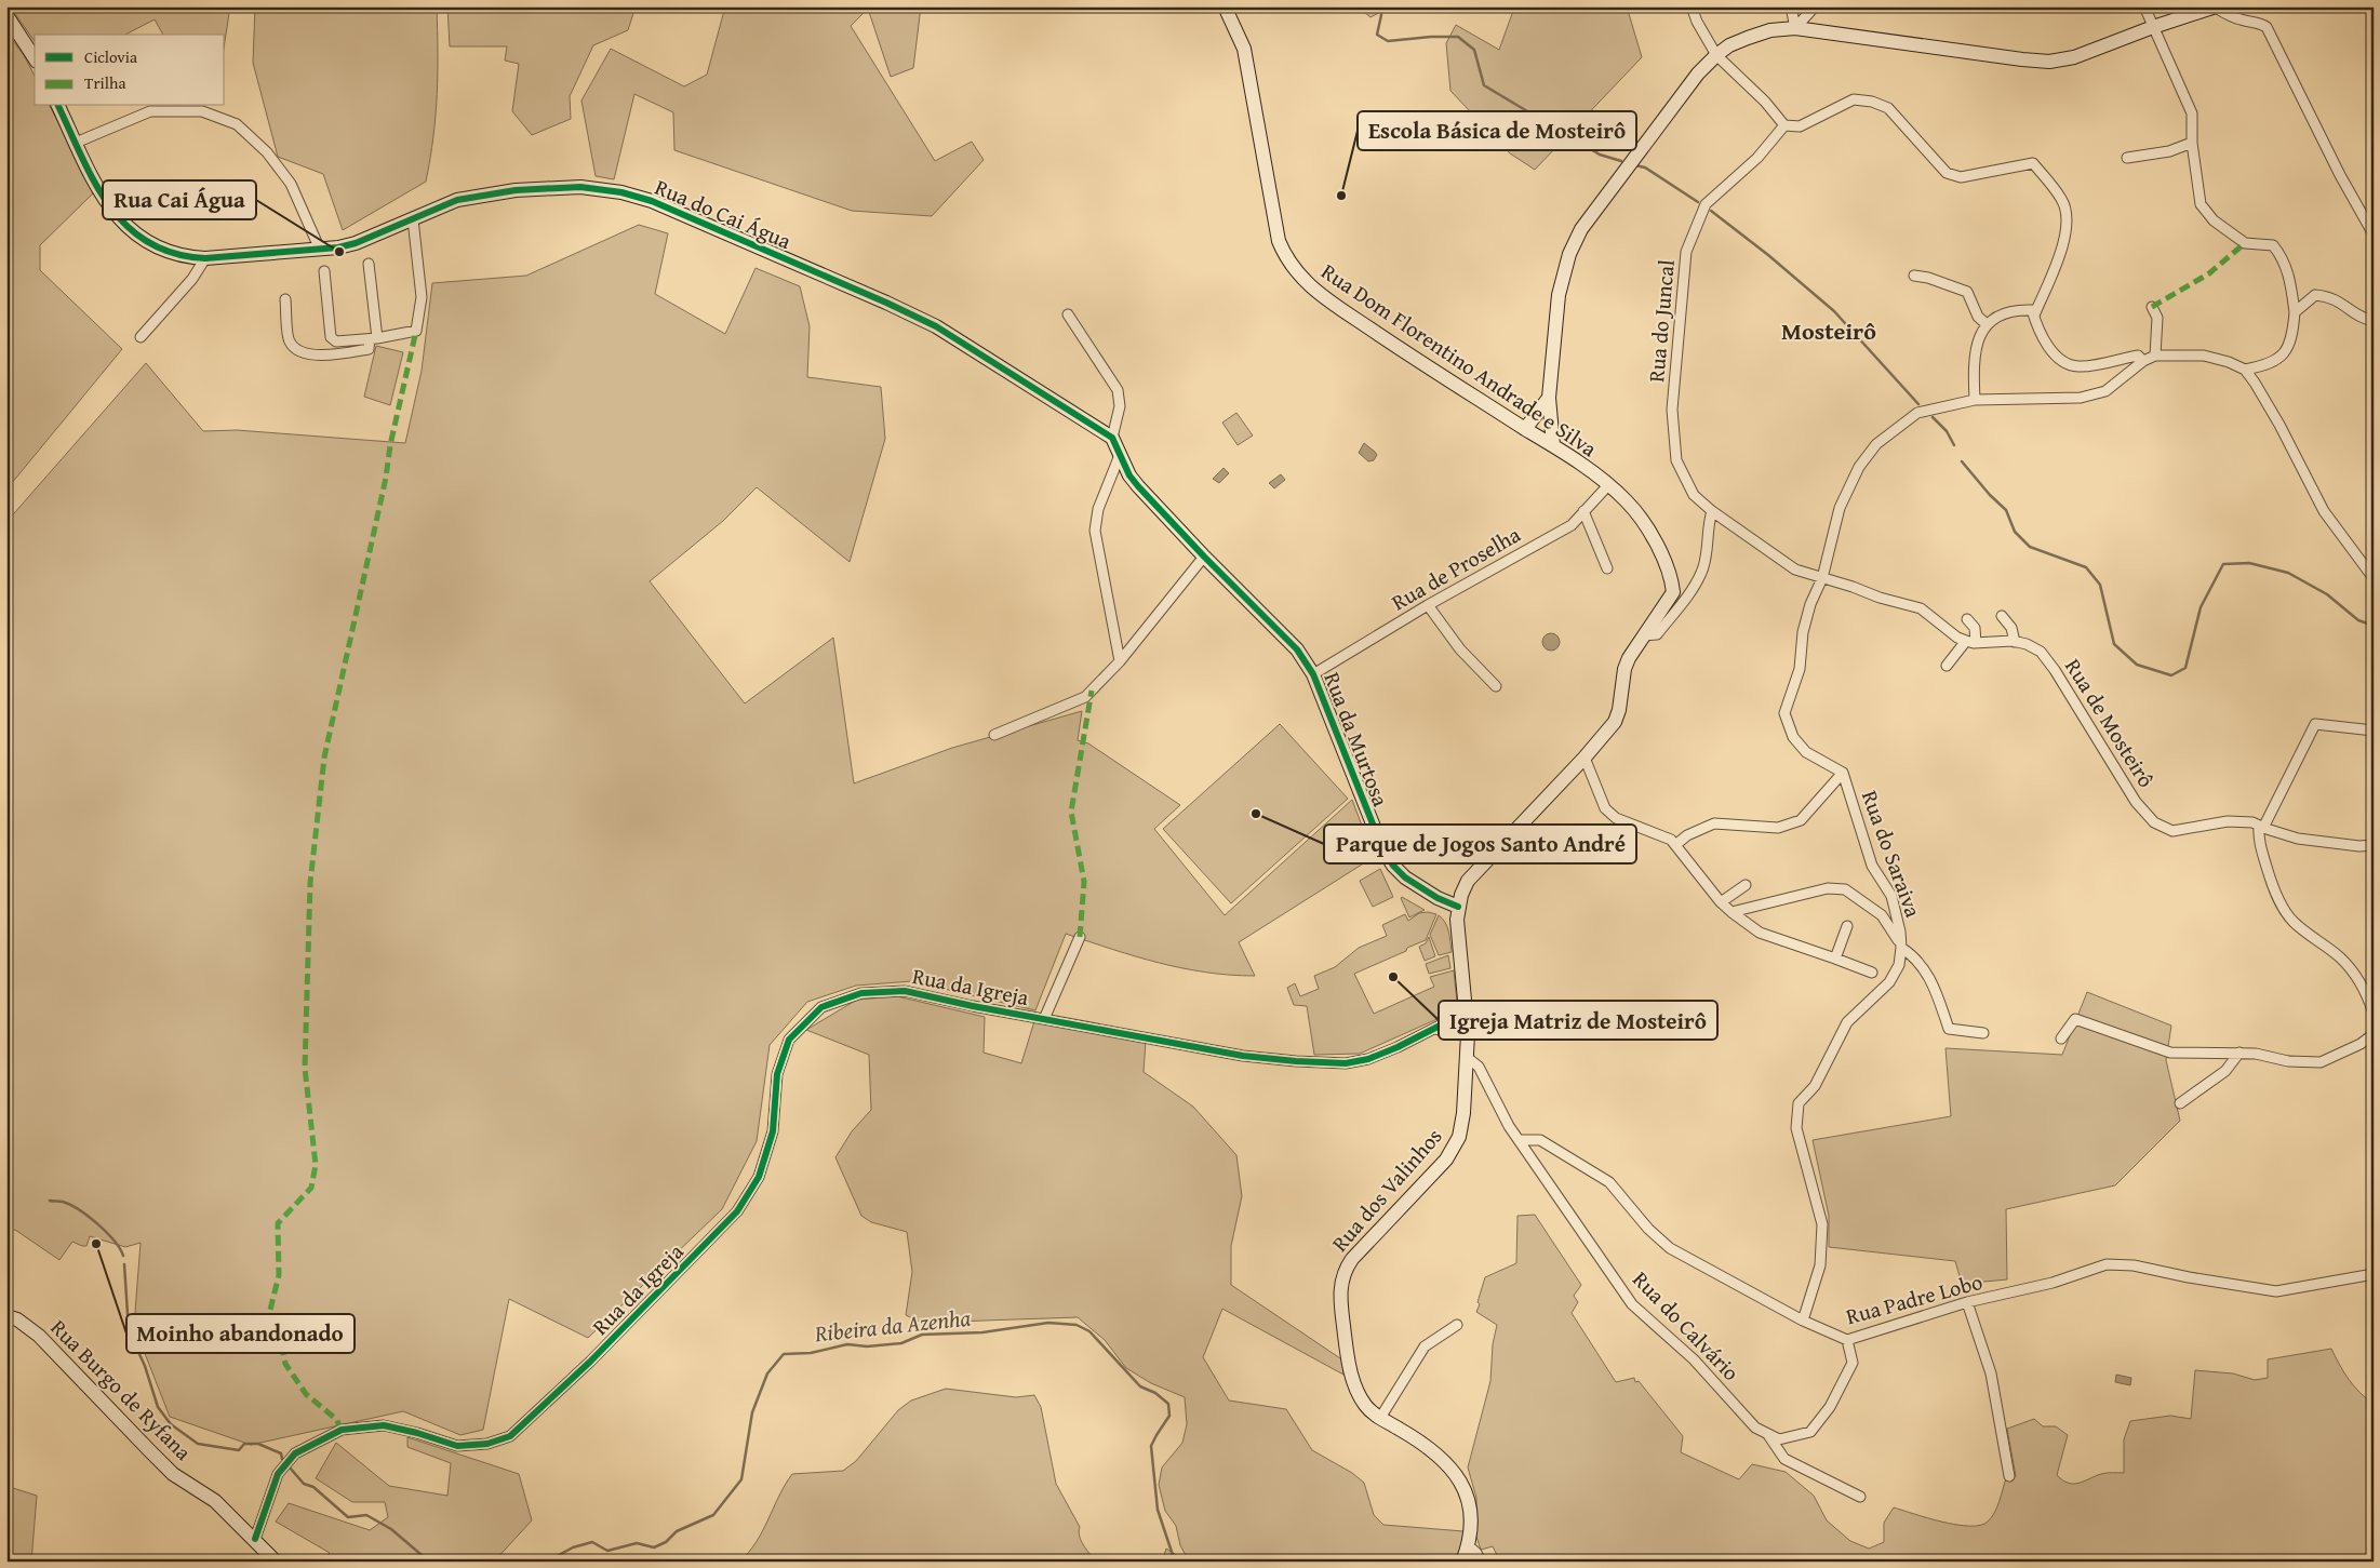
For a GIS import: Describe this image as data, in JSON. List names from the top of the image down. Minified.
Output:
{"streets":{"street":["Rua do Cai Água","Rua do Juncal","Rua Dom Florentino Andrade e Silva","Rua de Proselha","Rua de Mosteirô","Rua da Murtosa","Rua do Saraiva","Rua da Igreja","Rua dos Valinhos","Rua Padre Lobo","Rua do Calvário","Rua Burgo de Ryfana"]},"crossings":[["Rua Dom Florentino Andrade e Silva","Rua de Proselha"],["Rua Dom Florentino Andrade e Silva","Rua da Murtosa"],["Rua Dom Florentino Andrade e Silva","Rua dos Valinhos"],["Rua de Proselha","Rua da Murtosa"],["Rua da Murtosa","Rua dos Valinhos"],["Rua da Igreja","Rua dos Valinhos"],["Rua da Igreja","Rua Burgo de Ryfana"],["Rua dos Valinhos","Rua do Calvário"],["Rua Padre Lobo","Rua do Calvário"]],"districts":["Mosteirô"],"water":["Ribeira da Azenha"],"places":["Escola Básica de Mosteirô","Rua Cai Água","Parque de Jogos Santo André","Igreja Matriz de Mosteirô","Moinho abandonado"],"legend":["Ciclovia","Trilha"]}
